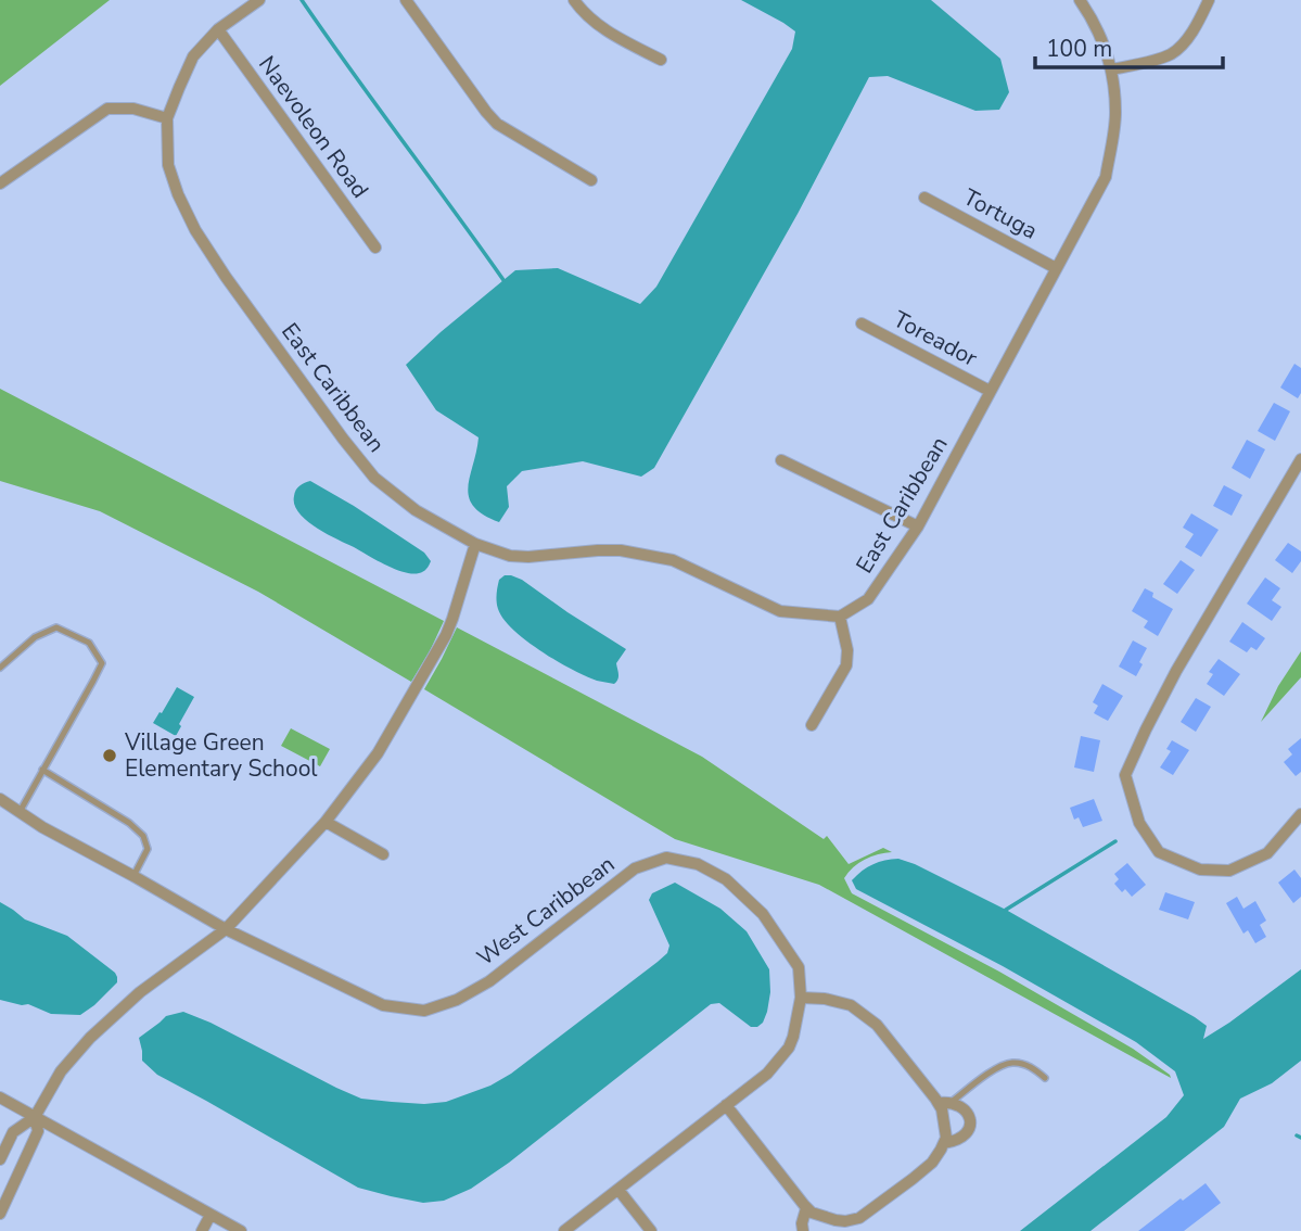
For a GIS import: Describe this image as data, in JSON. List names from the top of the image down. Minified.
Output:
{"streets":{"street":["Naevoleon Road","Tortuga","Toreador","East Caribbean","West Caribbean"]},"crossings":[["Naevoleon Road","East Caribbean"],["Tortuga","East Caribbean"],["Toreador","East Caribbean"]],"places":["Village Green Elementary School"],"scale_bar":"100 m"}
